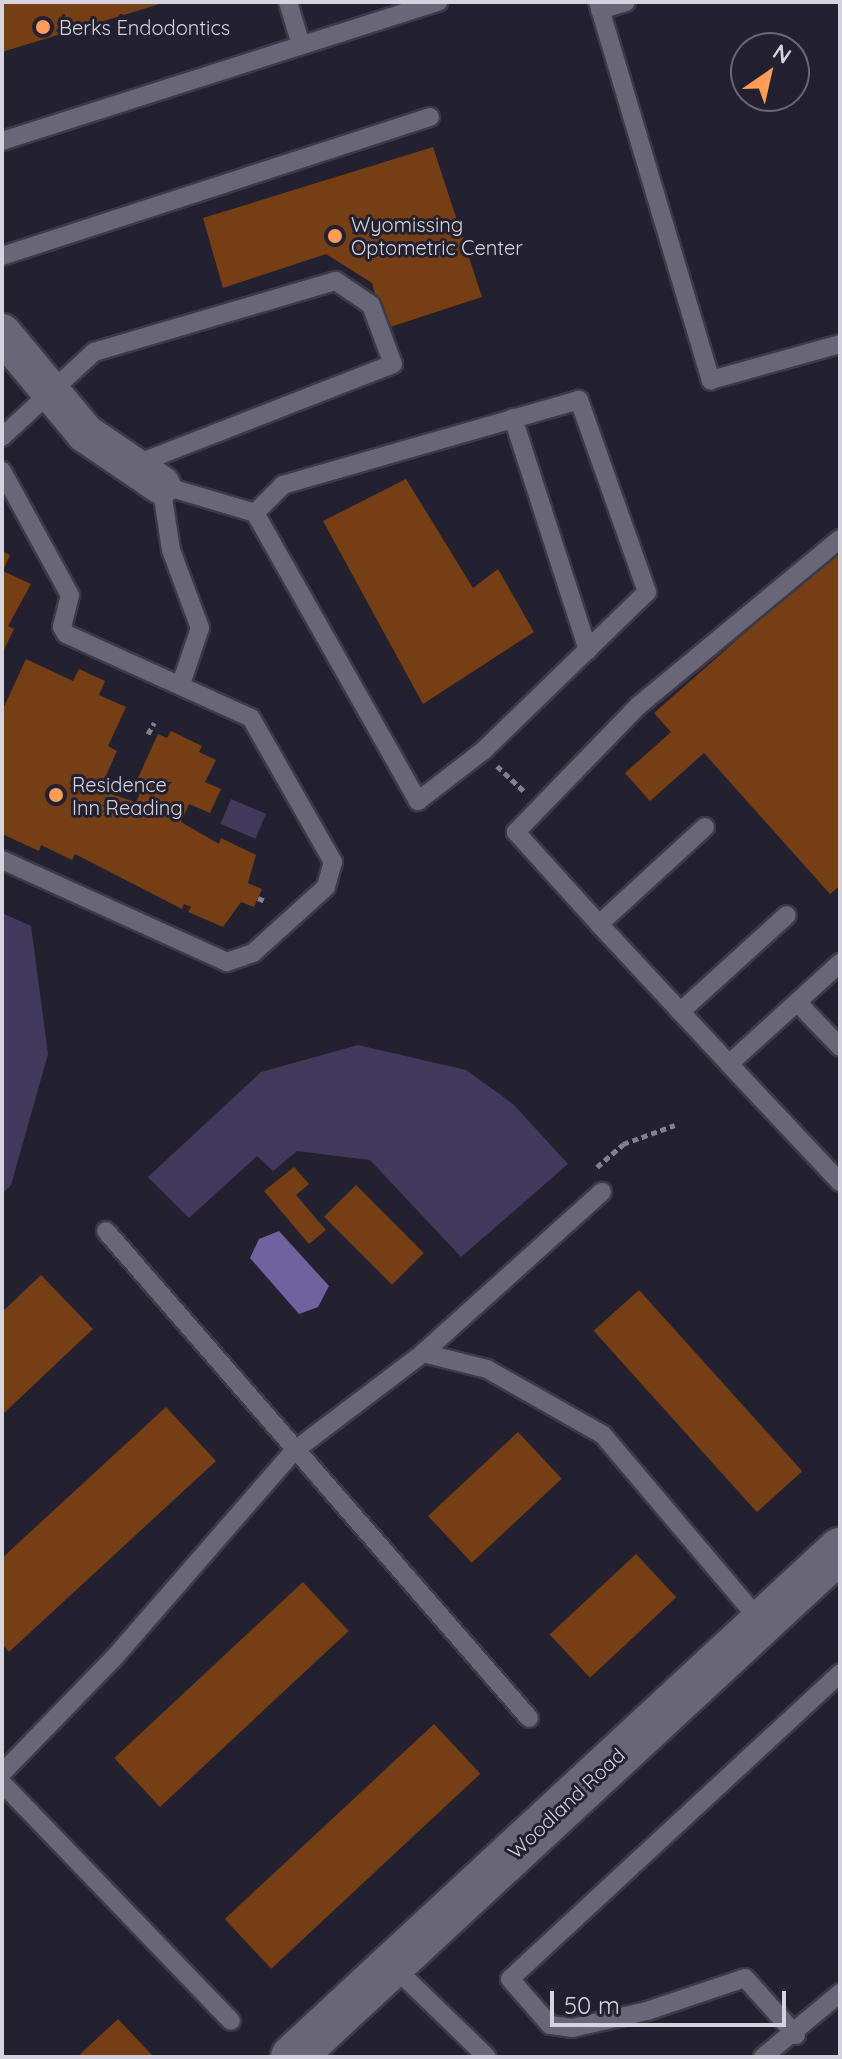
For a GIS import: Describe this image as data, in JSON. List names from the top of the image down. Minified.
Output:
{"streets":{"main road":["Woodland Road"]},"places":["Berks Endodontics","Wyomissing Optometric Center","Residence Inn Reading"],"scale_bar":"50 m","north":"top right"}
